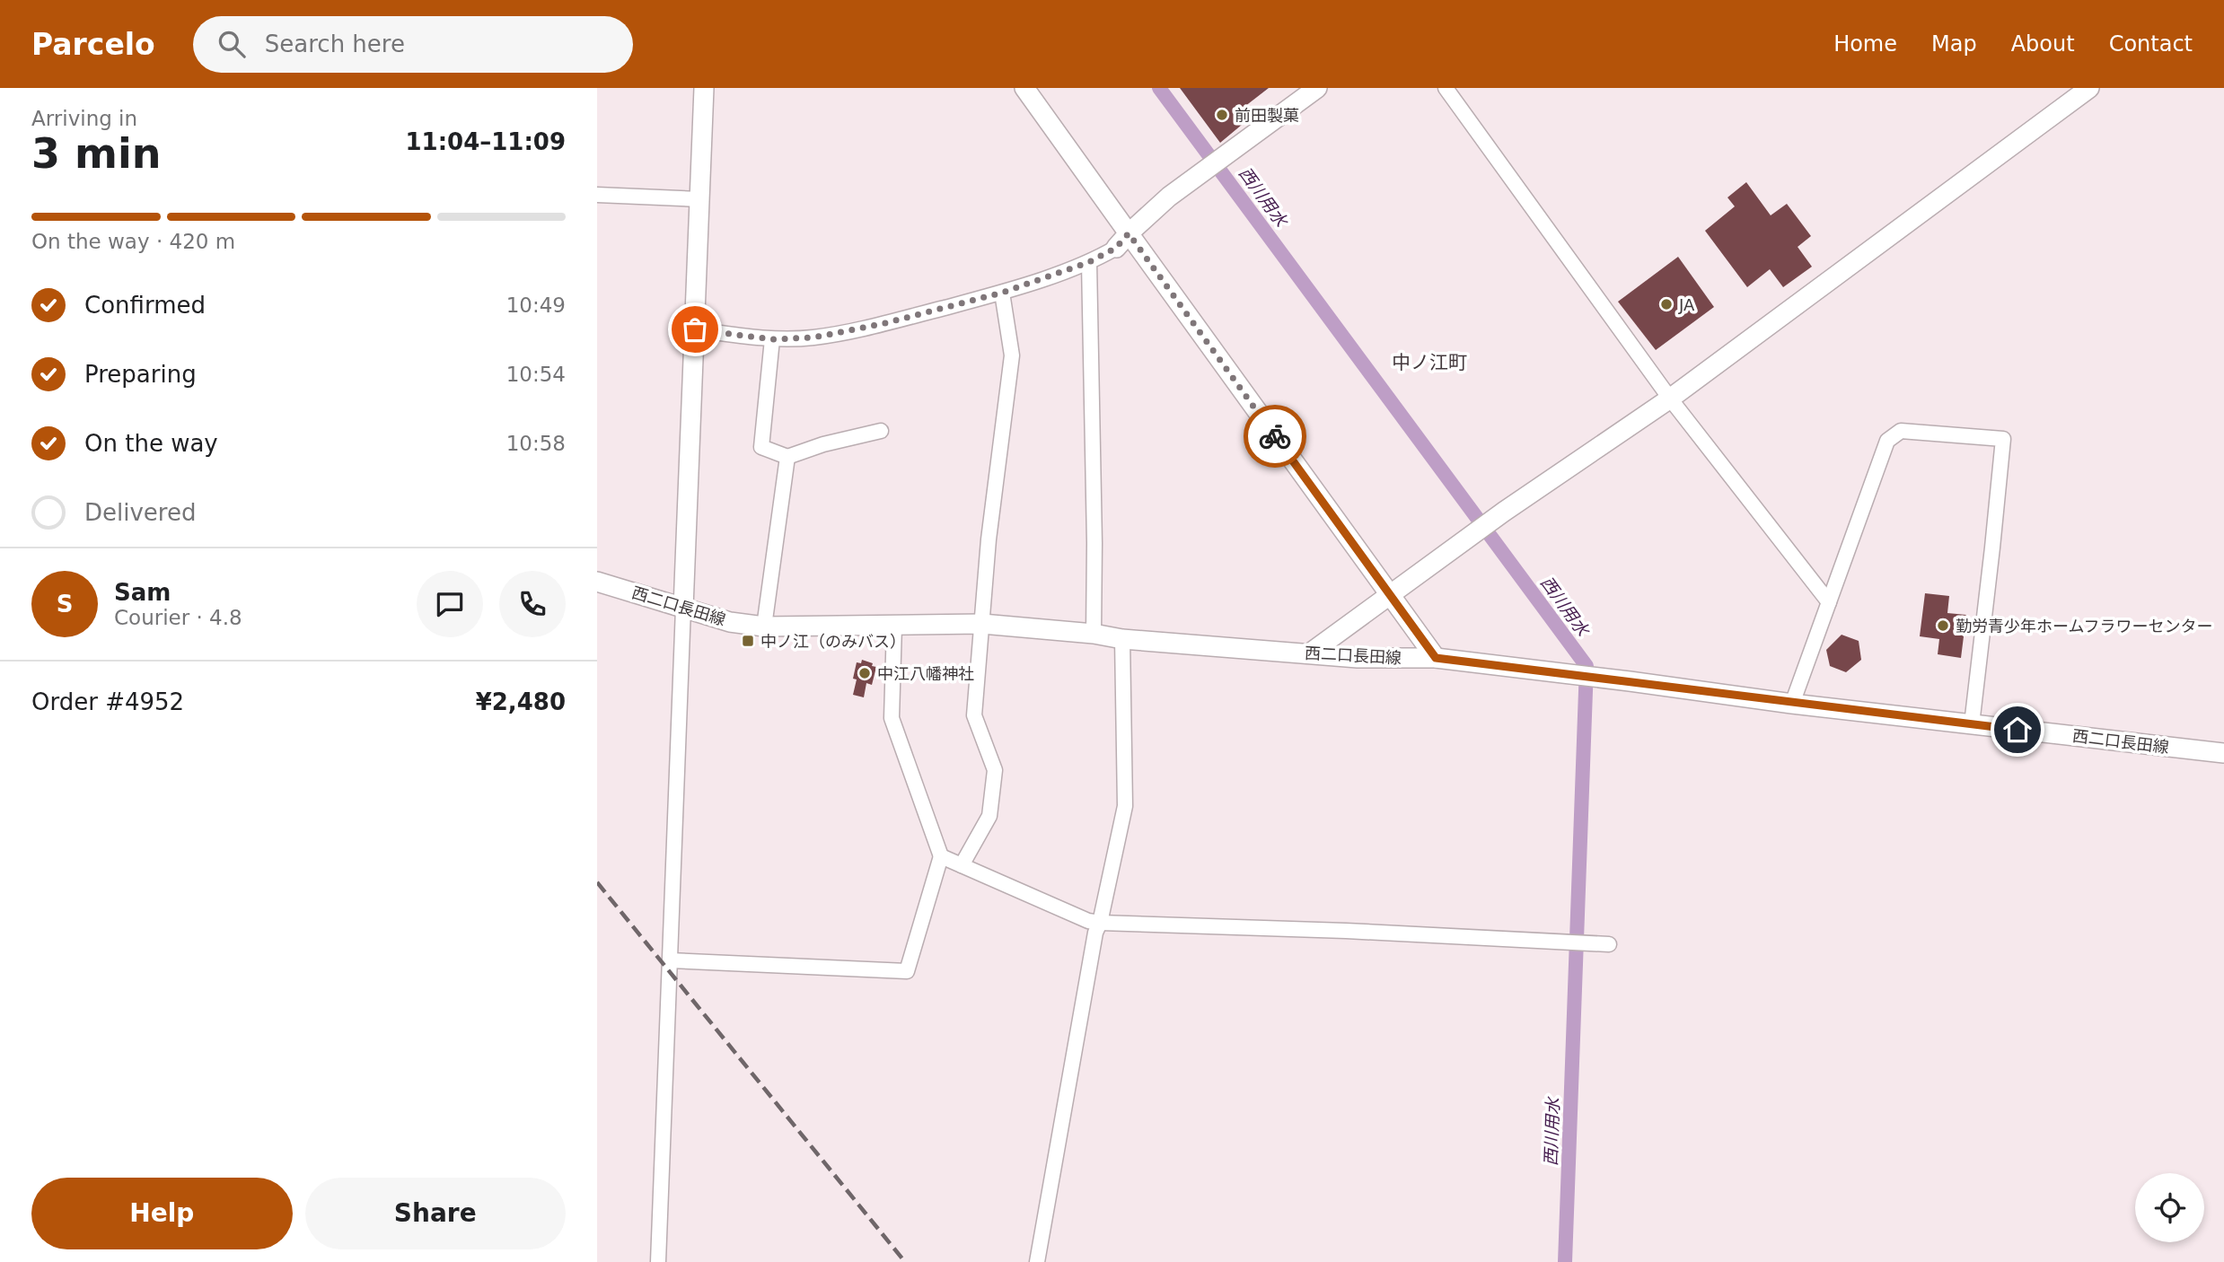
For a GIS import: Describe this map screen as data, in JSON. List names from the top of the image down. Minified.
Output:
{"streets":{"street":["西二口長田線"]},"districts":["中ノ江町"],"water":["西川用水"],"places":{"other":["前田製菓","JA","勤労青少年ホームフラワーセンター","中江八幡神社"],"transit":["中ノ江（のみバス）"]},"page":{"header":"Parcelo","search":"Search here","nav":["Home","Map","About","Contact"],"heading":["3 min","Arriving in","11:04–11:09"],"panel":["Sam","Courier · 4.8","Order #4952","¥2,480"],"bar":"On the way · 420 m","list":[["Confirmed","10:49"],["Preparing","10:54"],["On the way","10:58"],"Delivered"],"round":"S","buttons":["Help","Share"]}}
